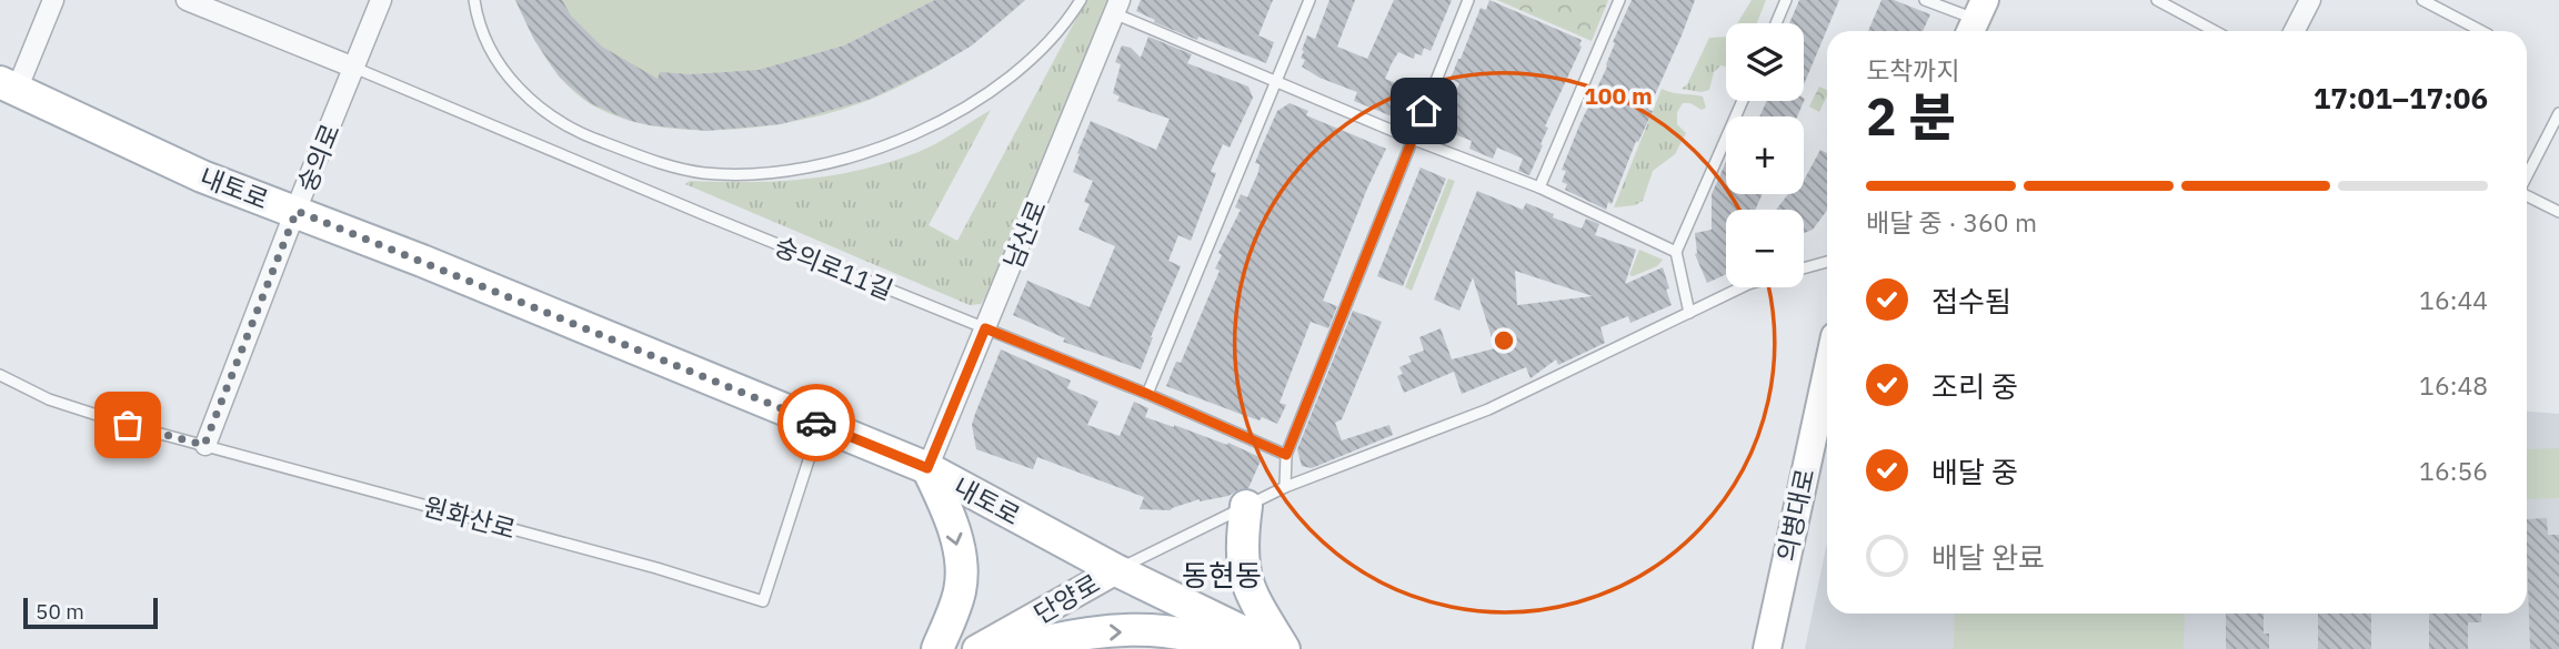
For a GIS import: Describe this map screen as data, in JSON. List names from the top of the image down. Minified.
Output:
{"streets":{"main road":["내토로"],"street":["숭의로","남산로","의병대로","단양로"],"lane":["숭의로11길","원화산로"]},"crossings":[["숭의로","내토로"],["숭의로","숭의로11길"],["숭의로","원화산로"],["내토로","남산로"],["내토로","원화산로"],["내토로","단양로"],["남산로","숭의로11길"]],"districts":["동현동"],"scale_bar":"50 m","page":{"map_buttons":["+","−"],"heading":["2 분","도착까지","17:01–17:06"],"bar":"배달 중 · 360 m","list":[["접수됨","16:44"],["조리 중","16:48"],["배달 중","16:56"],"배달 완료"],"scale":"50 m"},"rings":["100 m"]}
